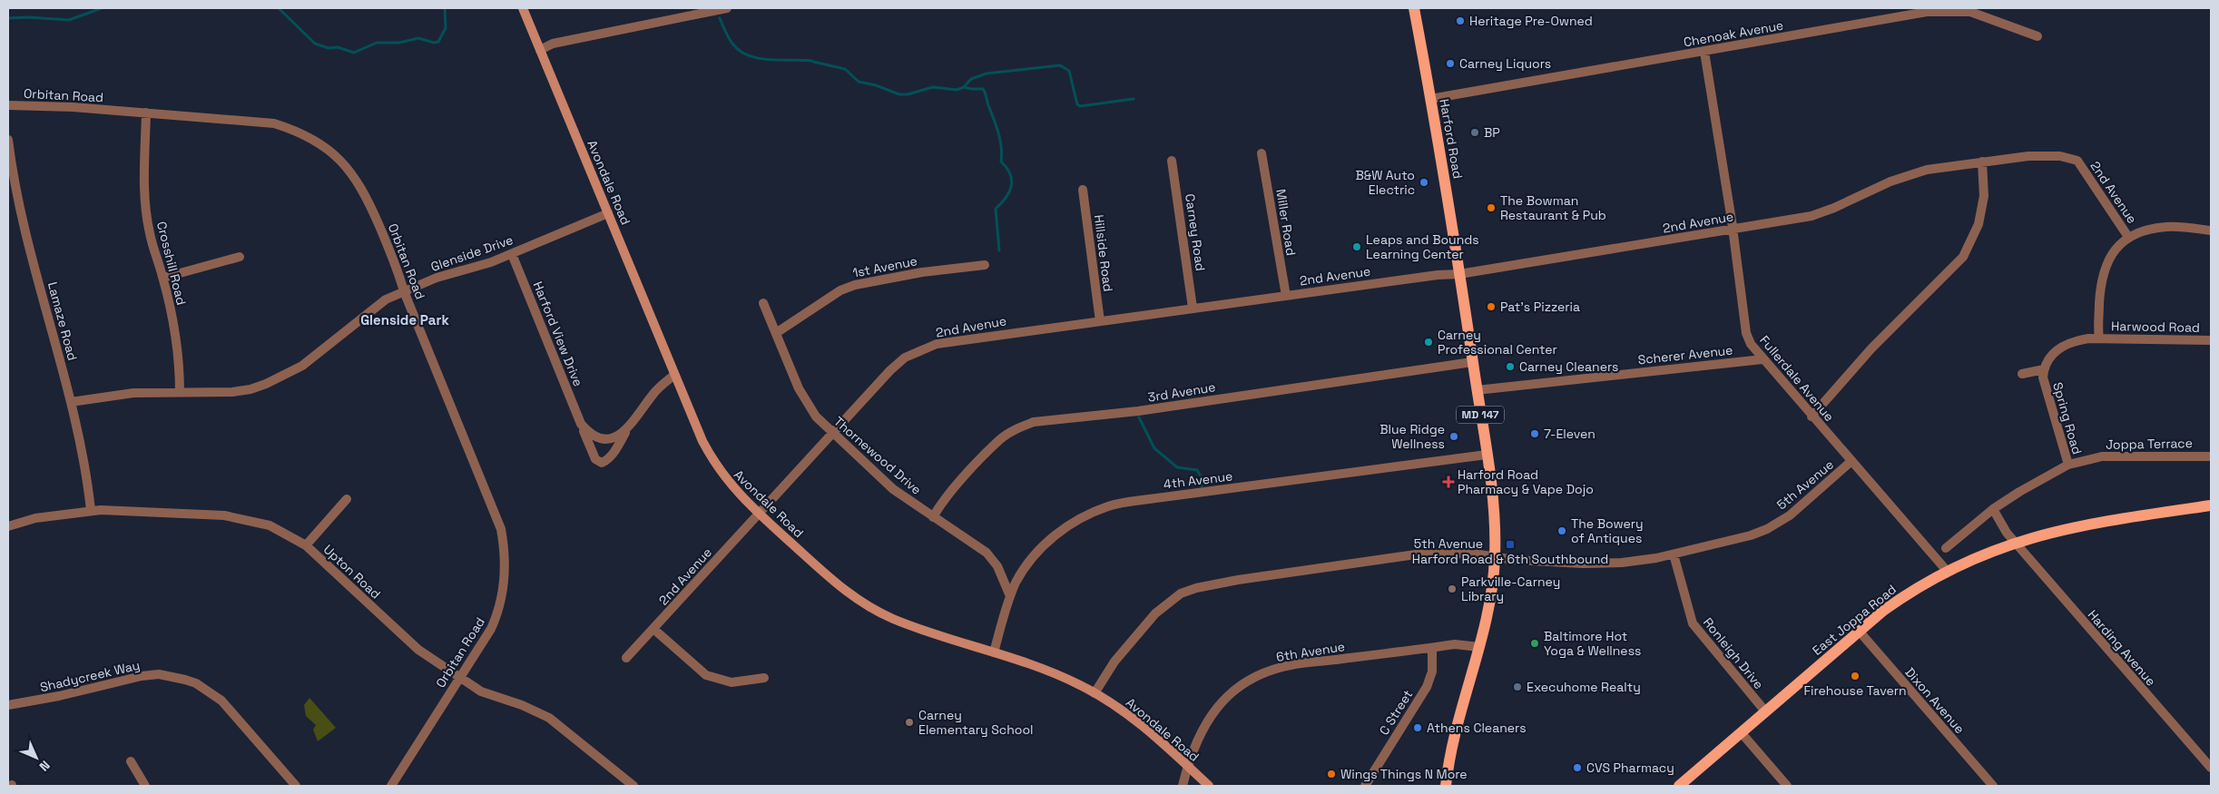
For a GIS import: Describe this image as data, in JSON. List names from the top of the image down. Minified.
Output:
{"streets":{"main road":["Harford Road","MD 147","East Joppa Road"],"street":["Chenoak Avenue","Orbitan Road","Avondale Road","2nd Avenue","Miller Road","Carney Road","Glenside Drive","Hillside Road","Crosshill Road","1st Avenue","Lamaze Road","Harwood Road","Harford View Drive","Scherer Avenue","Fullerdale Avenue","3rd Avenue","Spring Road","Joppa Terrace","Thornewood Drive","4th Avenue","5th Avenue","Upton Road","Harding Avenue","6th Avenue","Ronleigh Drive","Shadycreek Way","Dixon Avenue","C Street"]},"crossings":[["Chenoak Avenue","Harford Road"],["Chenoak Avenue","Fullerdale Avenue"],["Orbitan Road","Glenside Drive"],["Orbitan Road","Crosshill Road"],["Orbitan Road","Upton Road"],["Harford Road","2nd Avenue"],["Harford Road","MD 147"],["Avondale Road","2nd Avenue"],["Avondale Road","Glenside Drive"],["Avondale Road","Harford View Drive"],["Avondale Road","4th Avenue"],["Avondale Road","5th Avenue"],["Avondale Road","6th Avenue"],["2nd Avenue","Miller Road"],["2nd Avenue","Carney Road"],["2nd Avenue","Hillside Road"],["2nd Avenue","Fullerdale Avenue"],["2nd Avenue","MD 147"],["2nd Avenue","Thornewood Drive"],["Glenside Drive","Crosshill Road"],["Glenside Drive","Lamaze Road"],["Glenside Drive","Harford View Drive"],["1st Avenue","Thornewood Drive"],["Lamaze Road","Upton Road"],["Harwood Road","Spring Road"],["Scherer Avenue","Fullerdale Avenue"],["Scherer Avenue","MD 147"],["Fullerdale Avenue","5th Avenue"],["Fullerdale Avenue","East Joppa Road"],["3rd Avenue","MD 147"],["3rd Avenue","Thornewood Drive"],["MD 147","4th Avenue"],["MD 147","5th Avenue"],["MD 147","6th Avenue"],["Spring Road","Joppa Terrace"],["Thornewood Drive","4th Avenue"],["5th Avenue","Ronleigh Drive"],["East Joppa Road","Harding Avenue"],["East Joppa Road","Ronleigh Drive"],["East Joppa Road","Dixon Avenue"],["6th Avenue","C Street"]],"districts":["Glenside Park"],"places":{"other":["Heritage Pre-Owned","Carney Liquors","BP","B&W Auto Electric","The Bowman Restaurant & Pub","Leaps and Bounds Learning Center","Pat's Pizzeria","Carney Professional Center","Carney Cleaners","7-Eleven","Blue Ridge Wellness","The Bowery of Antiques","Parkville-Carney Library","Baltimore Hot Yoga & Wellness","Firehouse Tavern","Execuhome Realty","Carney Elementary School","Athens Cleaners","CVS Pharmacy","Wings Things N More"],"health":["Harford Road Pharmacy & Vape Dojo"],"transit":["Harford Road & 6th Southbound"]},"north":"bottom right"}
